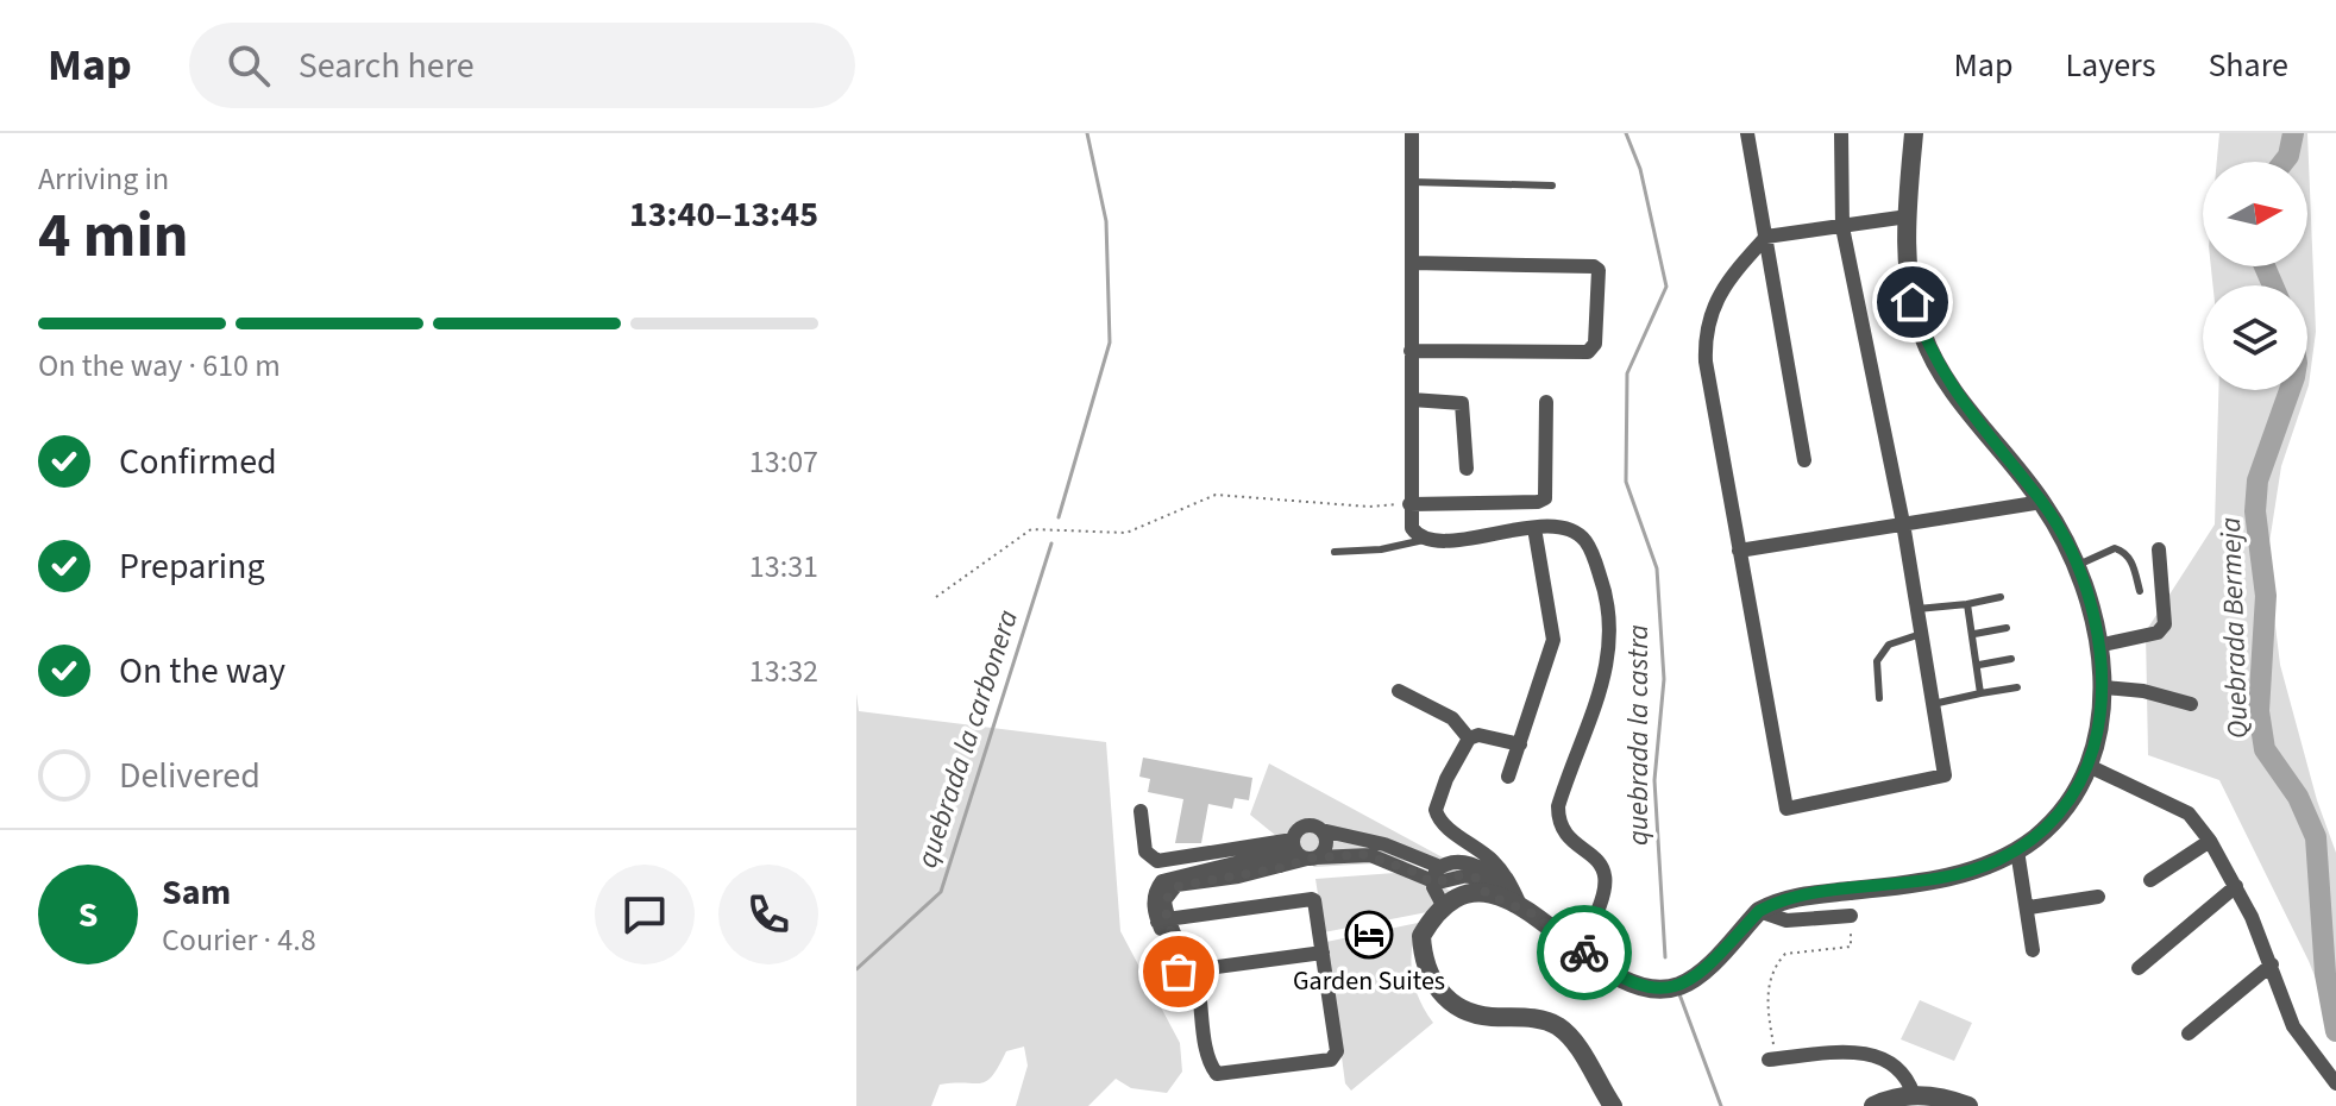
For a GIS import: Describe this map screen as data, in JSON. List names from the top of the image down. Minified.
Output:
{"water":["Quebrada Bermeja","quebrada la castra","quebrada la carbonera"],"places":{"hotel":["Garden Suites"]},"north":"right","page":{"header":"Map","search":"Search here","nav":["Map","Layers","Share"],"heading":["4 min","Arriving in","13:40–13:45"],"panel":["Sam","Courier · 4.8"],"bar":"On the way · 610 m","list":[["Confirmed","13:07"],["Preparing","13:31"],["On the way","13:32"],"Delivered"],"round":"S"}}
